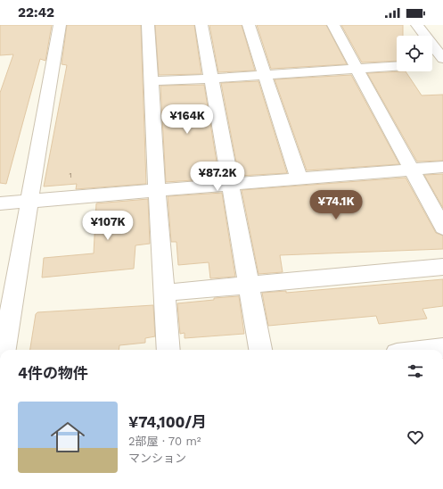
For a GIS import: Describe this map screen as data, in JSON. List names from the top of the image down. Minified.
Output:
{"house_numbers":["1"],"page":{"status":"22:42","price":["¥164K","¥87.2K","¥74.1K","¥107K"],"heading":"4件の物件","list":[{"name":"¥74,100/月","note":"2部屋 · 70 m² · マンション"}]}}
